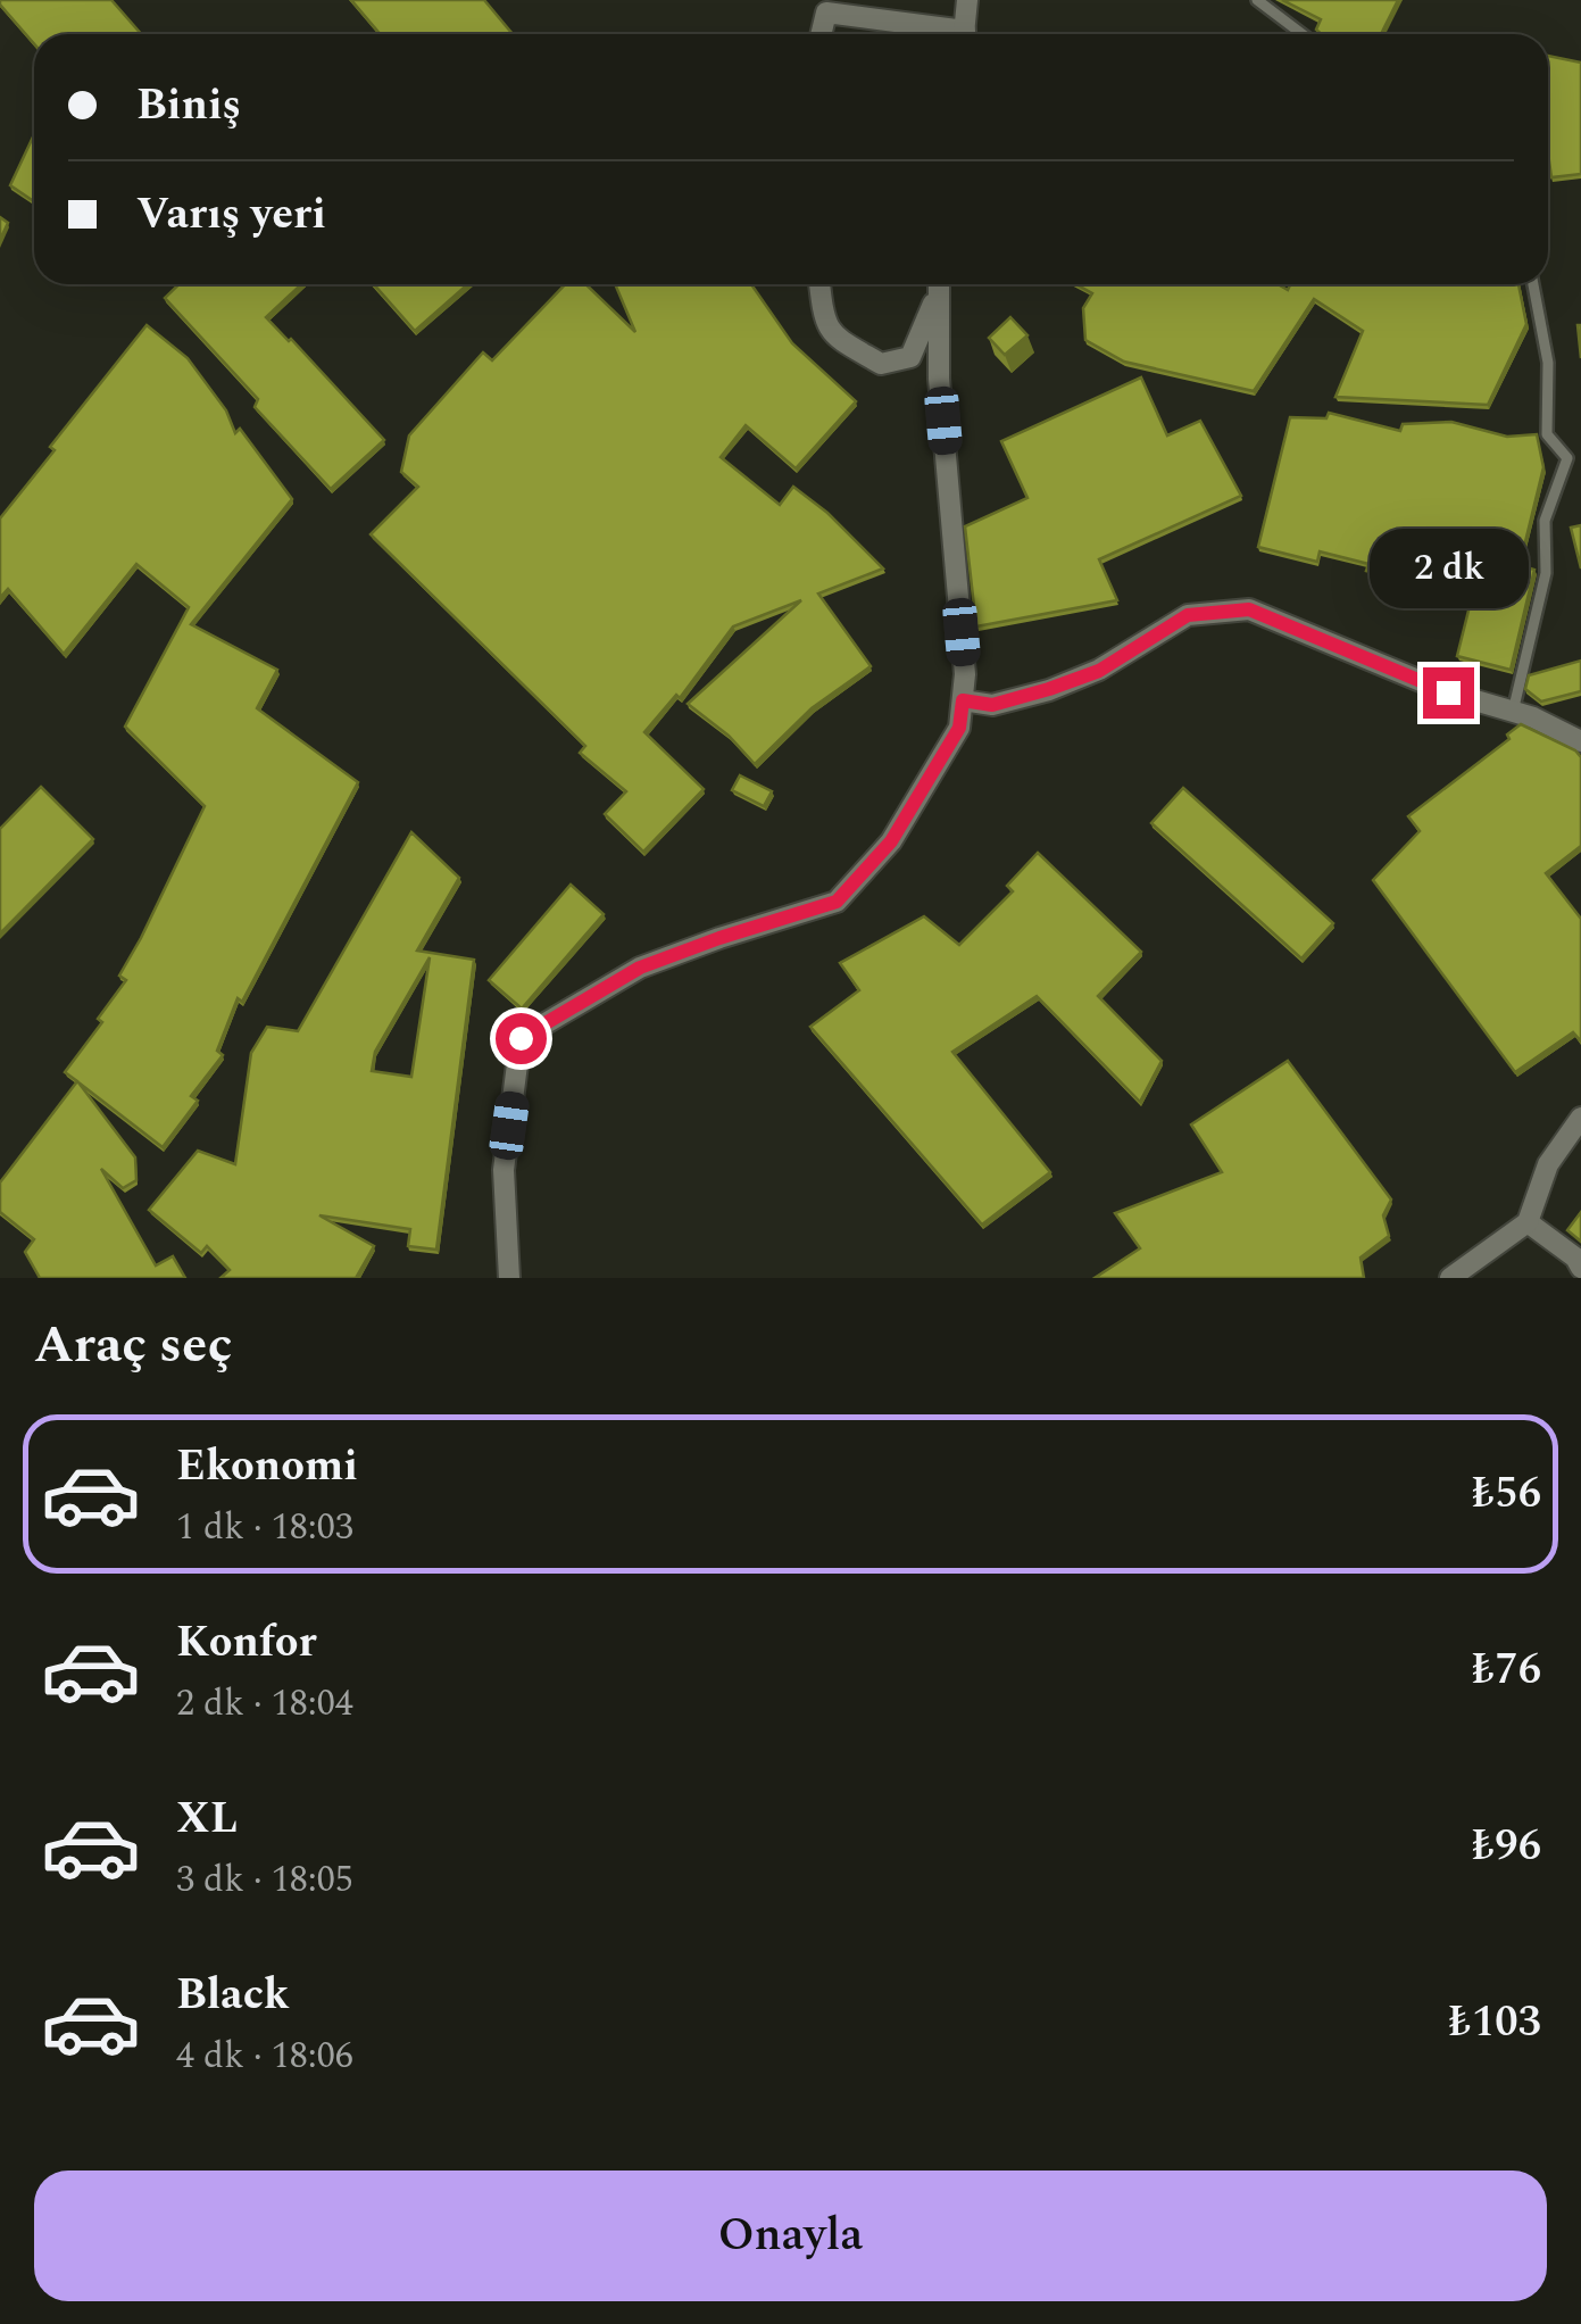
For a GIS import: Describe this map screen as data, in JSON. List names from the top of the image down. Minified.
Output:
{"page":{"banner":["Biniş","Varış yeri"],"bubble":"2 dk","heading":"Araç seç","list":[{"name":"Ekonomi","note":"1 dk · 18:03","value":"₺56"},{"name":"Konfor","note":"2 dk · 18:04","value":"₺76"},{"name":"XL","note":"3 dk · 18:05","value":"₺96"},{"name":"Black","note":"4 dk · 18:06","value":"₺103"}],"buttons":"Onayla"}}
